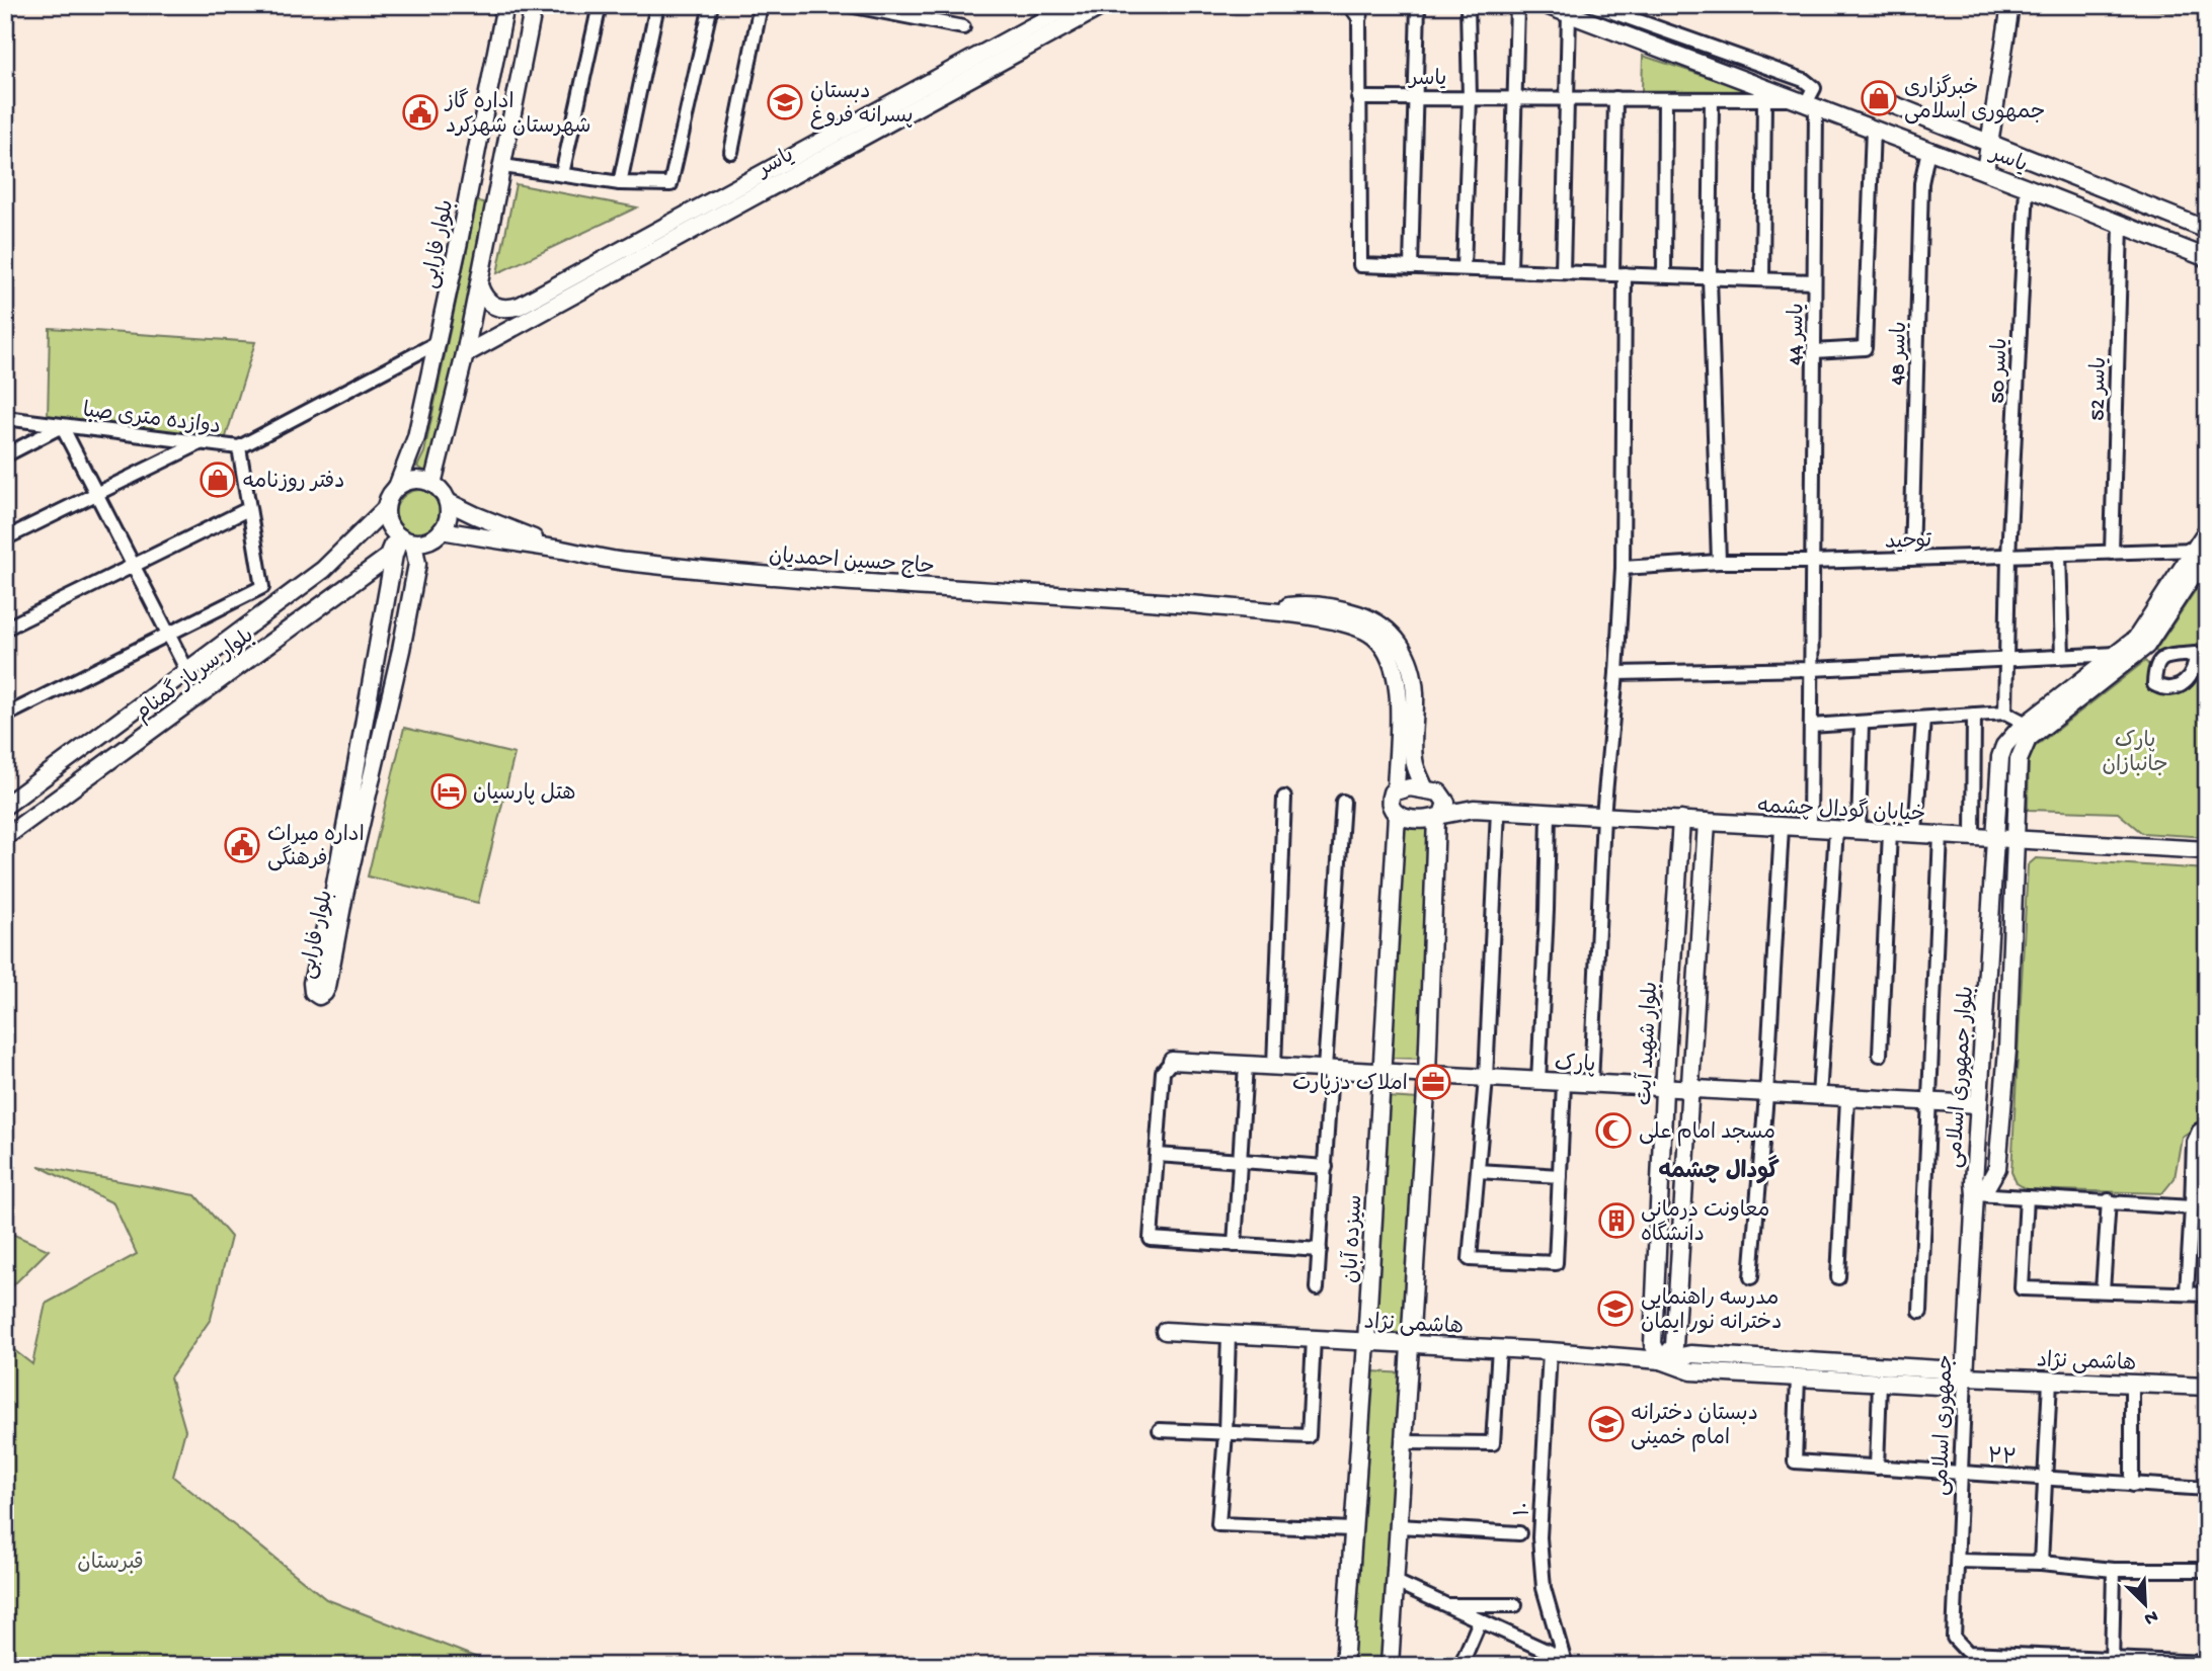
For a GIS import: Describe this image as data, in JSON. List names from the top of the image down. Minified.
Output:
{"streets":{"main road":["یاسر","بلوار فارابی","حاج حسین احمدیان","بلوار سرباز گمنام","خیابان گودال چشمه","بلوار شهید آیت","پارک","بلوار جمهوری اسلامی","سیزده آبان","هاشمی نژاد","جمهوری اسلامی"],"street":["یاسر 44","یاسر 48","یاسر 50","یاسر 52","دوازده متری صبا","توحید","۲۲","۱۰"]},"crossings":[["یاسر","یاسر 44"],["یاسر","یاسر 48"],["یاسر","یاسر 50"],["یاسر","یاسر 52"],["بلوار فارابی","دوازده متری صبا"],["بلوار فارابی","حاج حسین احمدیان"],["بلوار فارابی","بلوار سرباز گمنام"],["یاسر 44","توحید"],["یاسر 44","خیابان گودال چشمه"],["یاسر 48","توحید"],["یاسر 50","توحید"],["یاسر 52","توحید"],["توحید","بلوار جمهوری اسلامی"],["حاج حسین احمدیان","بلوار سرباز گمنام"],["حاج حسین احمدیان","سیزده آبان"],["خیابان گودال چشمه","بلوار شهید آیت"],["خیابان گودال چشمه","بلوار جمهوری اسلامی"],["بلوار شهید آیت","پارک"],["بلوار شهید آیت","هاشمی نژاد"],["پارک","بلوار جمهوری اسلامی"],["پارک","سیزده آبان"],["بلوار جمهوری اسلامی","جمهوری اسلامی"],["سیزده آبان","هاشمی نژاد"],["هاشمی نژاد","جمهوری اسلامی"],["هاشمی نژاد","۲۲"],["هاشمی نژاد","۱۰"],["جمهوری اسلامی","۲۲"]],"districts":["گودال چشمه"],"parks":["پارک جانبازان","قبرستان"],"places":{"shop":["خبرگزاری جمهوری اسلامی","دفتر روزنامه"],"school or university":["دبستان پسرانه فروغ","مدرسه راهنمایی دخترانه نور ایمان","دبستان دخترانه امام خمینی"],"public building":["اداره گاز شهرستان شهرکرد","اداره میراث فرهنگی"],"hotel":["هتل پارسیان"],"office":["املاک دزپارت"],"mosque":["مسجد امام علی"],"building":["معاونت درمانی دانشگاه"]},"north":"bottom right"}
